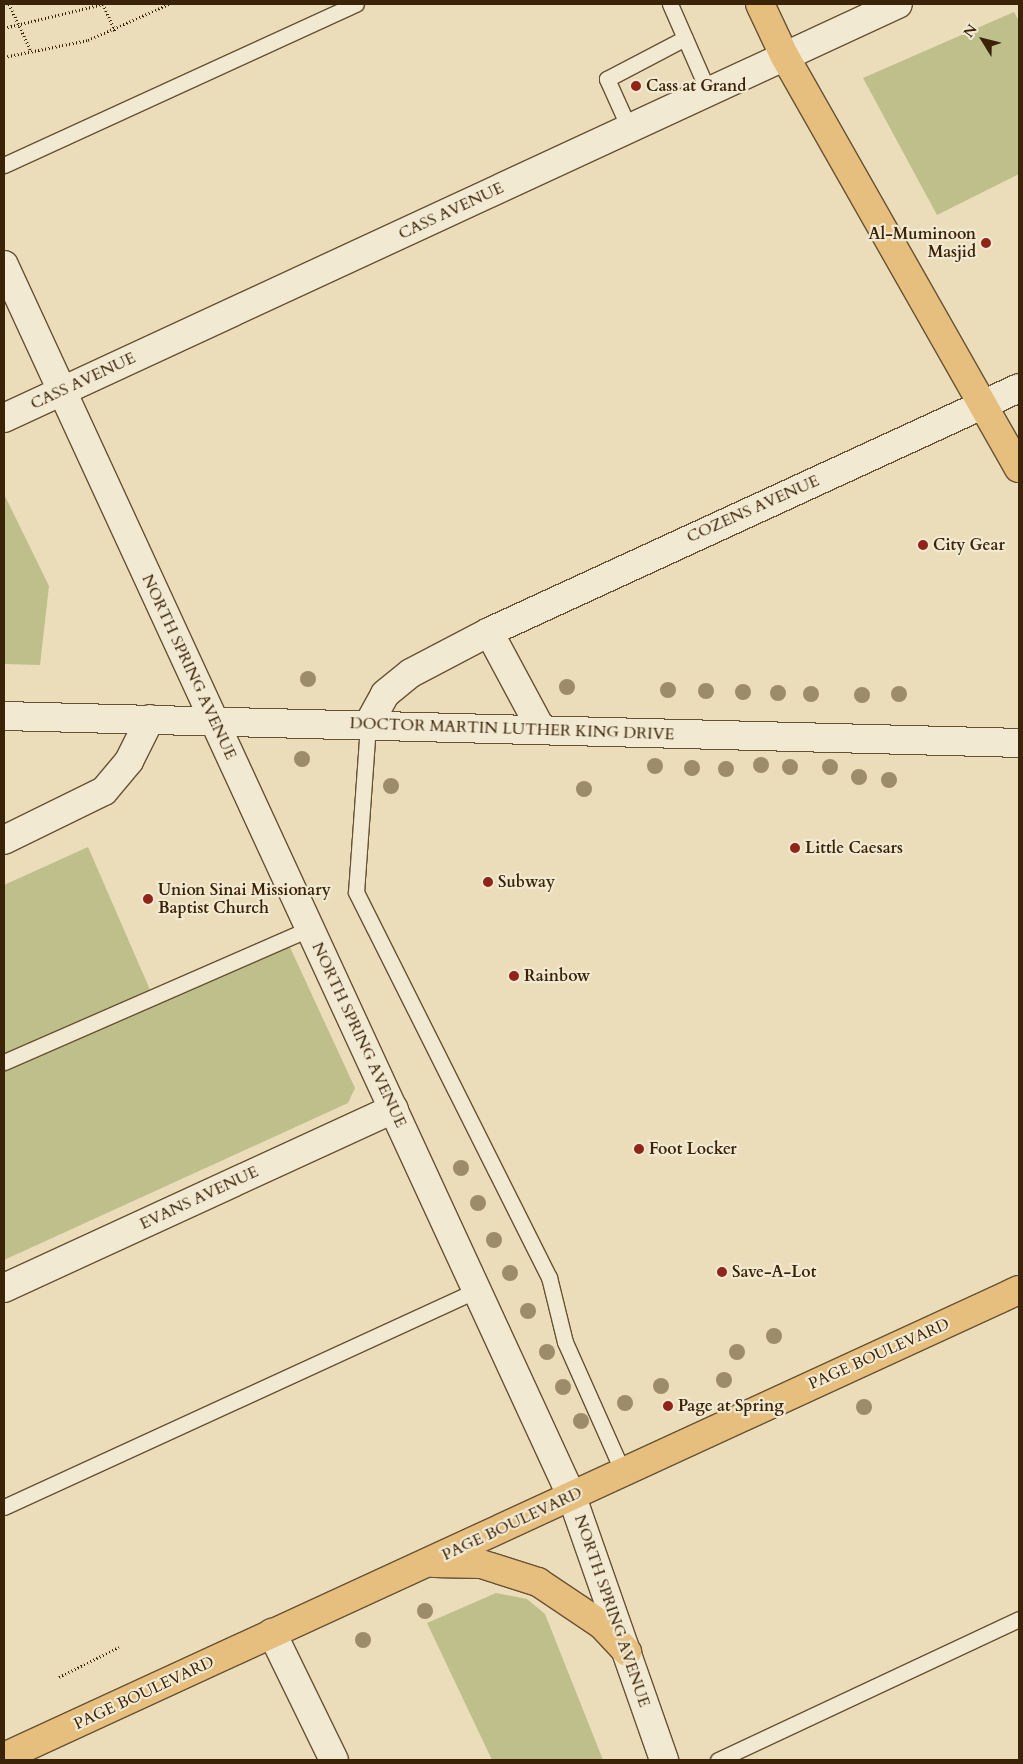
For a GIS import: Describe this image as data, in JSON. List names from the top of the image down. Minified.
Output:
{"streets":{"main road":["PAGE BOULEVARD"],"street":["CASS AVENUE","COZENS AVENUE","NORTH SPRING AVENUE","DOCTOR MARTIN LUTHER KING DRIVE","EVANS AVENUE"]},"crossings":[["CASS AVENUE","NORTH SPRING AVENUE"],["COZENS AVENUE","DOCTOR MARTIN LUTHER KING DRIVE"],["NORTH SPRING AVENUE","DOCTOR MARTIN LUTHER KING DRIVE"],["NORTH SPRING AVENUE","EVANS AVENUE"],["NORTH SPRING AVENUE","PAGE BOULEVARD"]],"places":["Cass at Grand","Al-Muminoon Masjid","City Gear","Little Caesars","Subway","Union Sinai Missionary Baptist Church","Rainbow","Foot Locker","Save-A-Lot","Page at Spring"],"north":"top left"}
